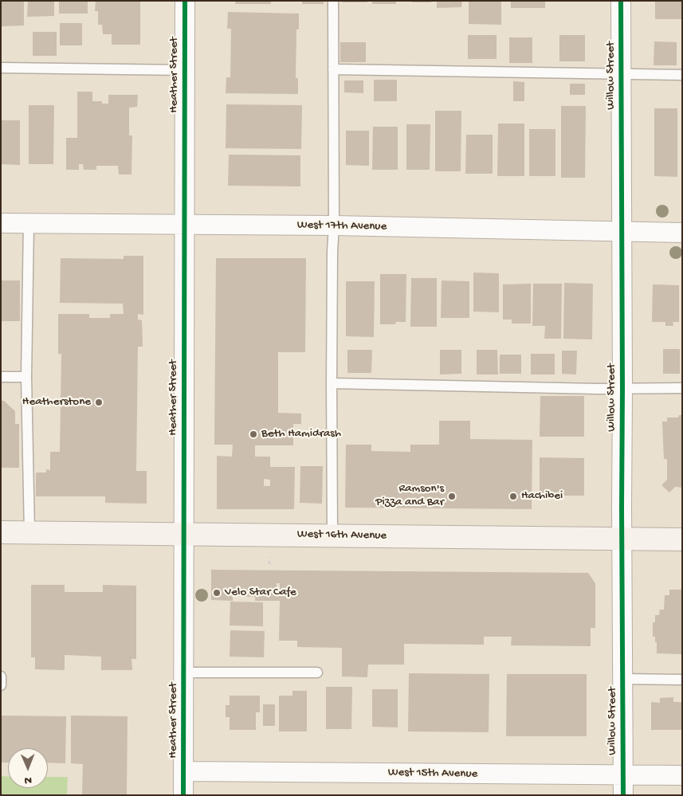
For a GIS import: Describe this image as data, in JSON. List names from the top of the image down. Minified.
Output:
{"streets":{"street":["Heather Street","Willow Street","West 17th Avenue","West 16th Avenue","West 15th Avenue"]},"crossings":[["Heather Street","West 17th Avenue"],["Heather Street","West 16th Avenue"],["Heather Street","West 15th Avenue"],["Willow Street","West 17th Avenue"],["Willow Street","West 16th Avenue"],["Willow Street","West 15th Avenue"]],"places":["Heatherstone","Beth Hamidrash","Ramson's Pizza and Bar","Hachibei","Velo Star Cafe"],"north":"bottom"}
